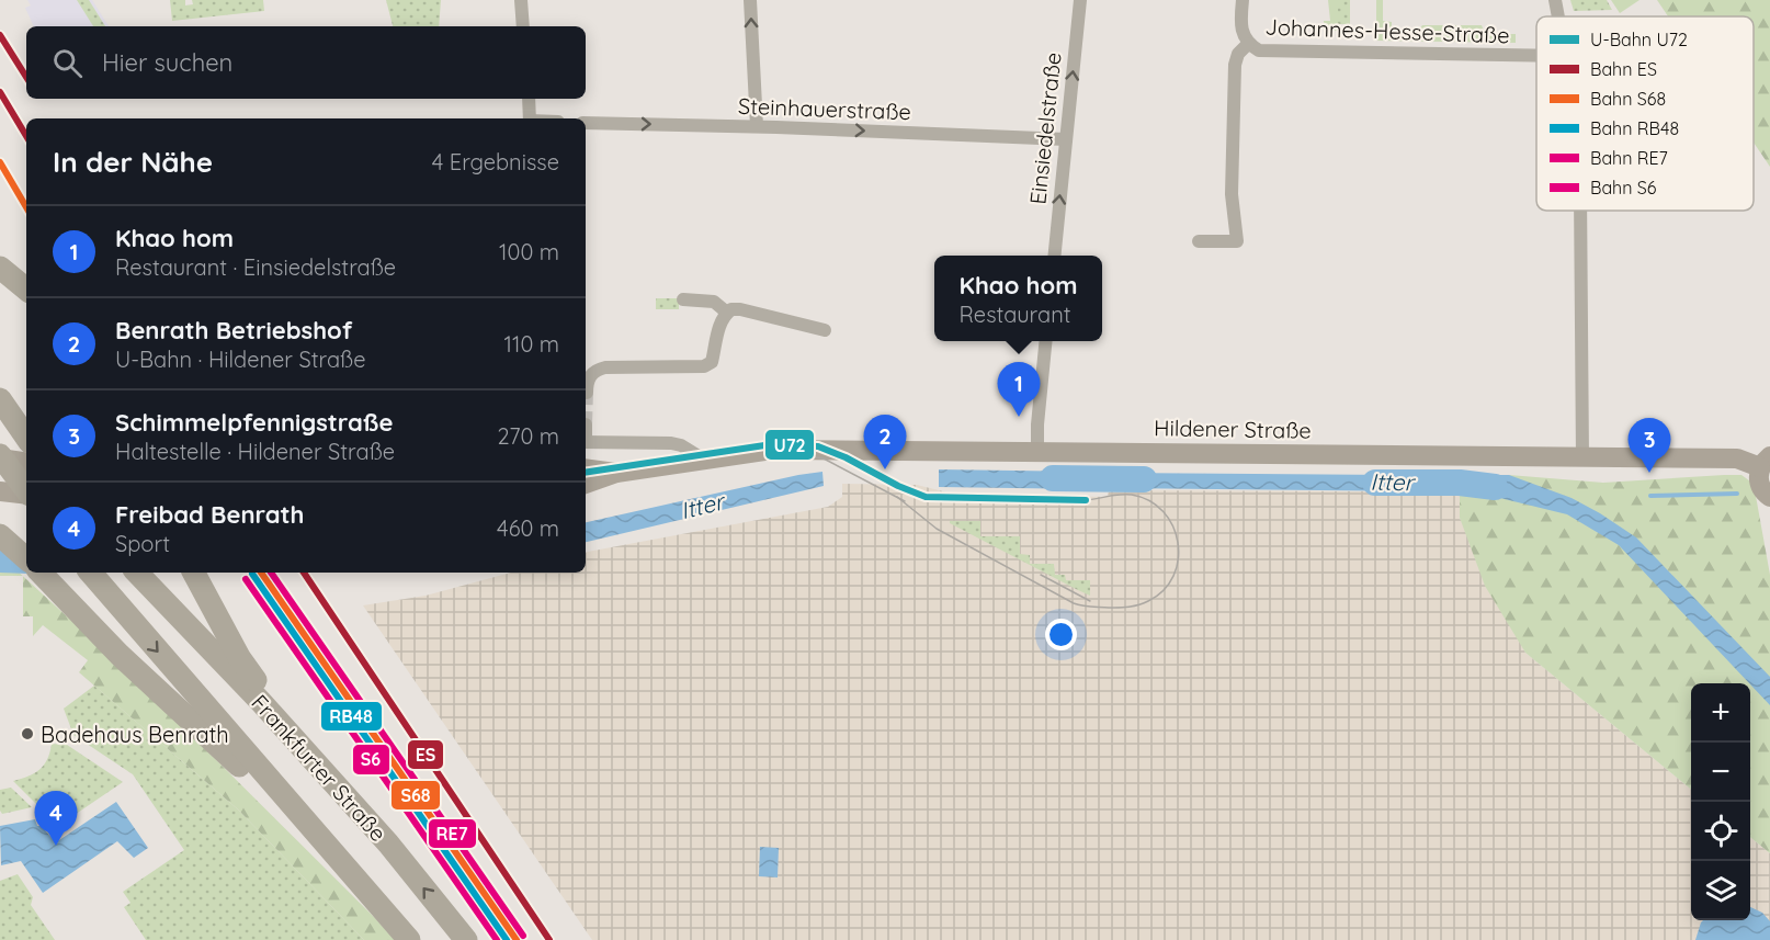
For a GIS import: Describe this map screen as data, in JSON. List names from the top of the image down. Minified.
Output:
{"streets":{"highway":["Frankfurter Straße"],"main road":["Hildener Straße"],"street":["Johannes-Hesse-Straße","Steinhauerstraße","Einsiedelstraße"]},"crossings":[["Steinhauerstraße","Einsiedelstraße"]],"one_way":["Steinhauerstraße","Einsiedelstraße"],"water":["Itter"],"places":["Badehaus Benrath"],"lines":["rail line ES","rail line S68","metro line U72","rail line RE7","rail line RB48","rail line S6"],"legend":["U-Bahn U72","Bahn ES","Bahn S68","Bahn RB48","Bahn RE7","Bahn S6"],"page":{"search":"Hier suchen","heading":["In der Nähe","4 Ergebnisse"],"list":[{"mark":"1","name":"Khao hom","note":"Restaurant · Einsiedelstraße","value":"100 m"},{"mark":"2","name":"Benrath Betriebshof","note":"U-Bahn · Hildener Straße","value":"110 m"},{"mark":"3","name":"Schimmelpfennigstraße","note":"Haltestelle · Hildener Straße","value":"270 m"},{"mark":"4","name":"Freibad Benrath","note":"Sport","value":"460 m"}],"popup":["Khao hom","Restaurant"],"pins":["1","2","3","4"],"map_buttons":["+","−"]}}
